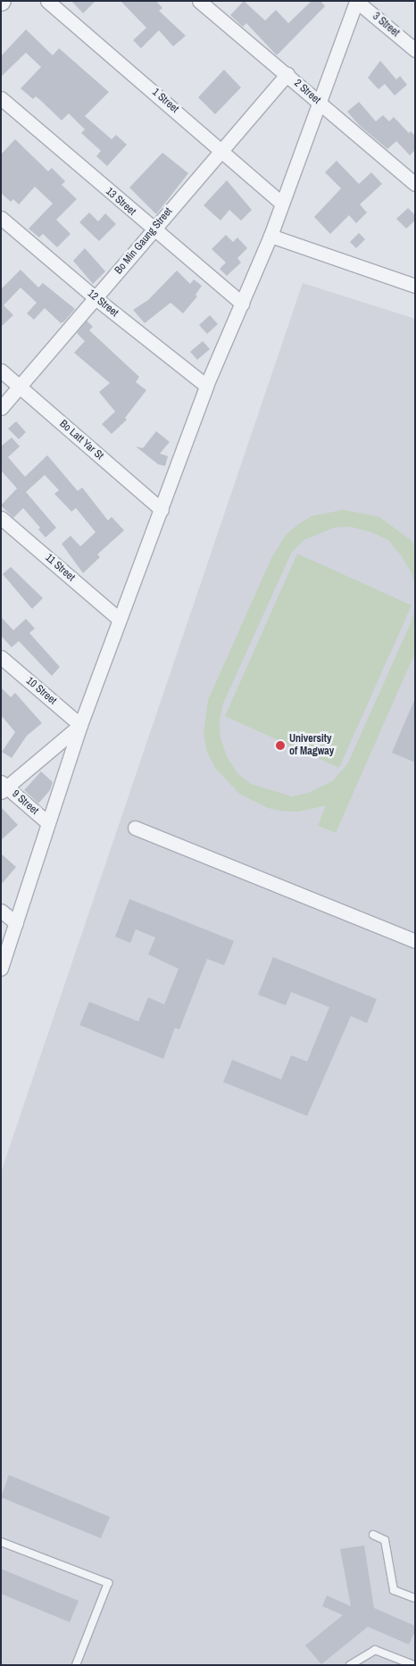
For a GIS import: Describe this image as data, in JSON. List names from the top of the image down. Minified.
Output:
{"streets":{"street":["3 Street","2 Street","1 Street","13 Street","Bo Min Gaung Street","12 Street","Bo Latt Yar St","11 Street","10 Street","9 Street"]},"crossings":[["2 Street","Bo Min Gaung Street"],["1 Street","Bo Min Gaung Street"],["13 Street","Bo Min Gaung Street"],["Bo Min Gaung Street","12 Street"],["Bo Min Gaung Street","Bo Latt Yar St"]],"places":["University of Magway"]}
